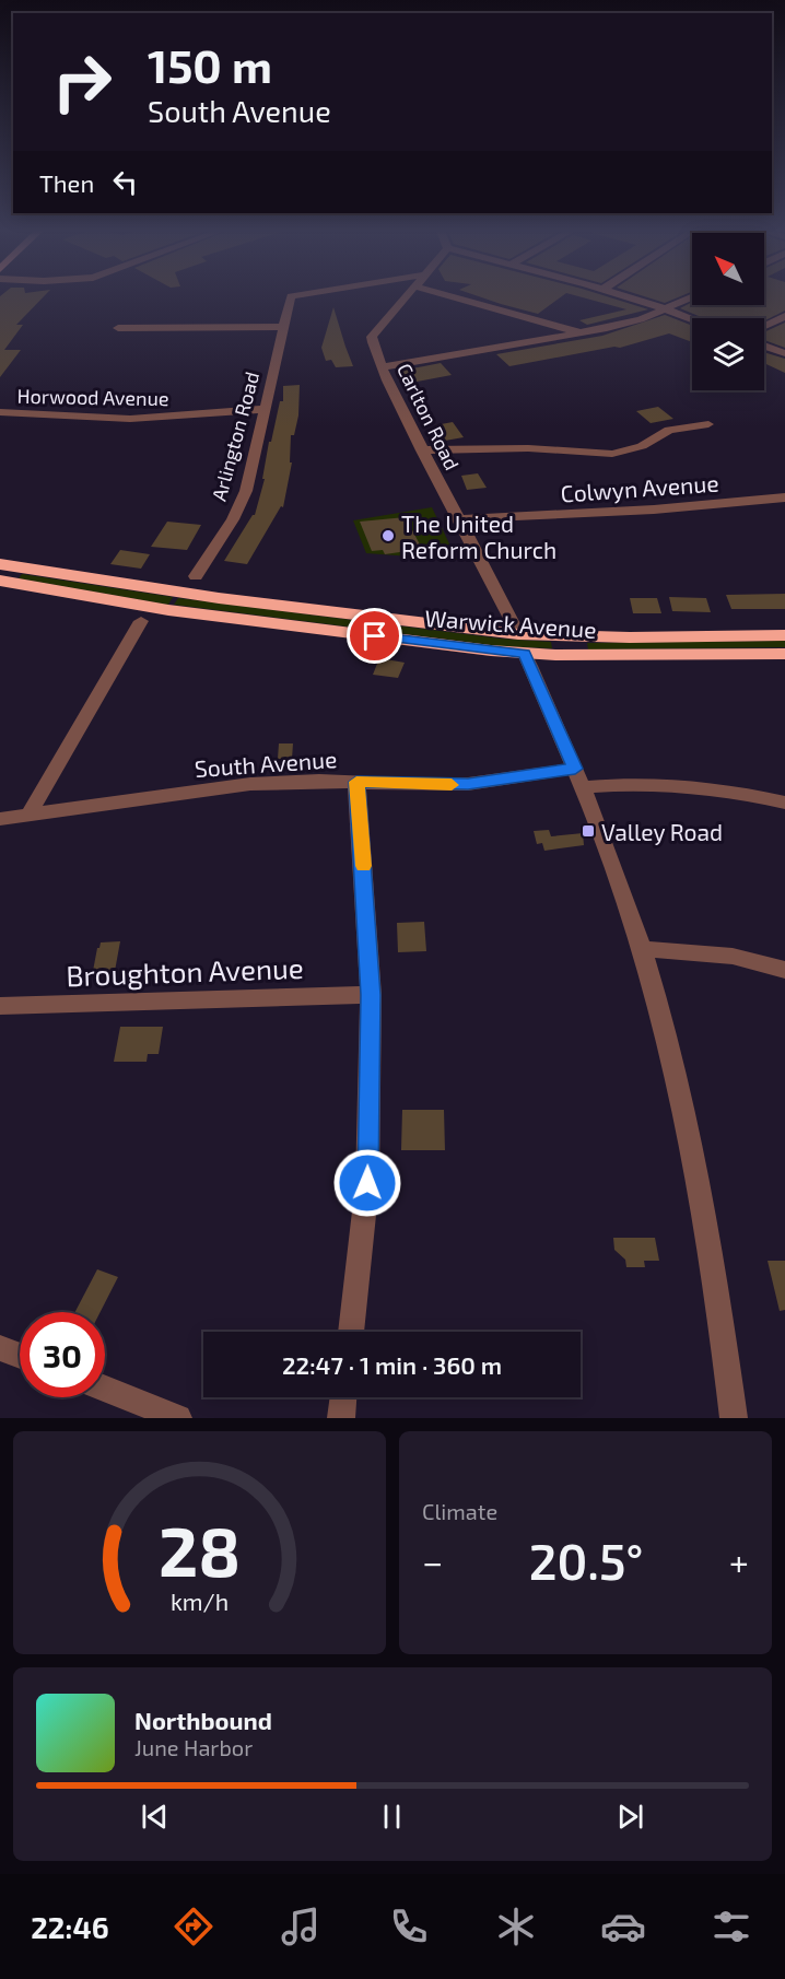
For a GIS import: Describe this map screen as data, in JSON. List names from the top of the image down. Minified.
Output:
{"streets":{"highway":["Warwick Avenue"],"street":["Horwood Avenue","Carlton Road","Arlington Road","Colwyn Avenue","South Avenue","Broughton Avenue"]},"crossings":[["Horwood Avenue","Arlington Road"],["Carlton Road","Colwyn Avenue"],["Carlton Road","Warwick Avenue"]],"places":{"other":["The United Reform Church"],"transit":["Valley Road"]},"north":"top left","page":{"turn":["150 m","South Avenue"],"then":"Then","limit":"30","trip":"22:47 · 1 min · 360 m","tile":"Climate","heat":["−","20.5°","+"],"song":["Northbound","June Harbor"],"tabs":"22:46","gauge":["28","km/h"]}}
